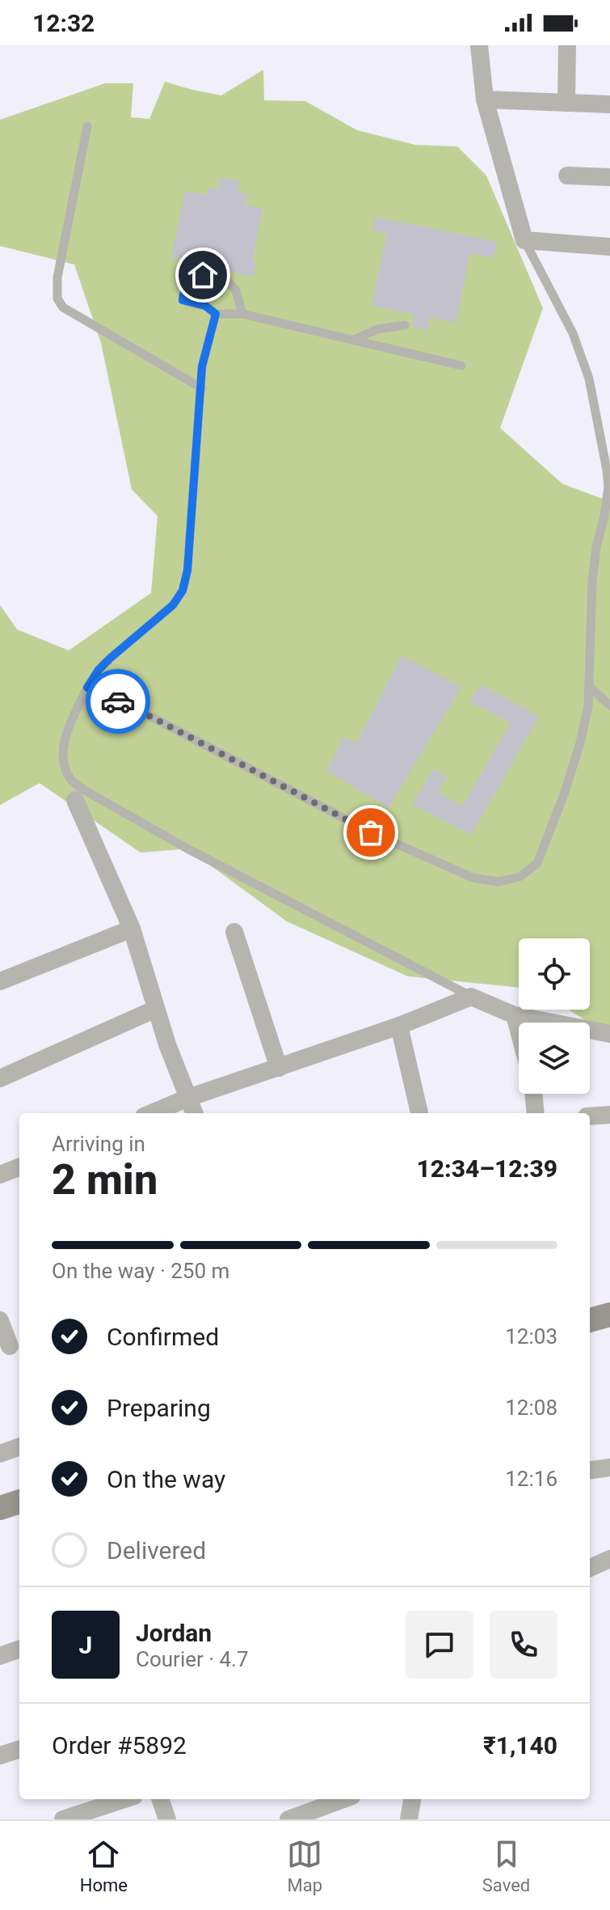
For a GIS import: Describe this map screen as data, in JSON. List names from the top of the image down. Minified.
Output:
{"page":{"status":"12:32","heading":["2 min","Arriving in","12:34–12:39"],"panel":["Jordan","Courier · 4.7","Order #5892","₹1,140"],"bar":"On the way · 250 m","list":[["Confirmed","12:03"],["Preparing","12:08"],["On the way","12:16"],"Delivered"],"round":"J","tabs":["Home","Map","Saved"]}}
